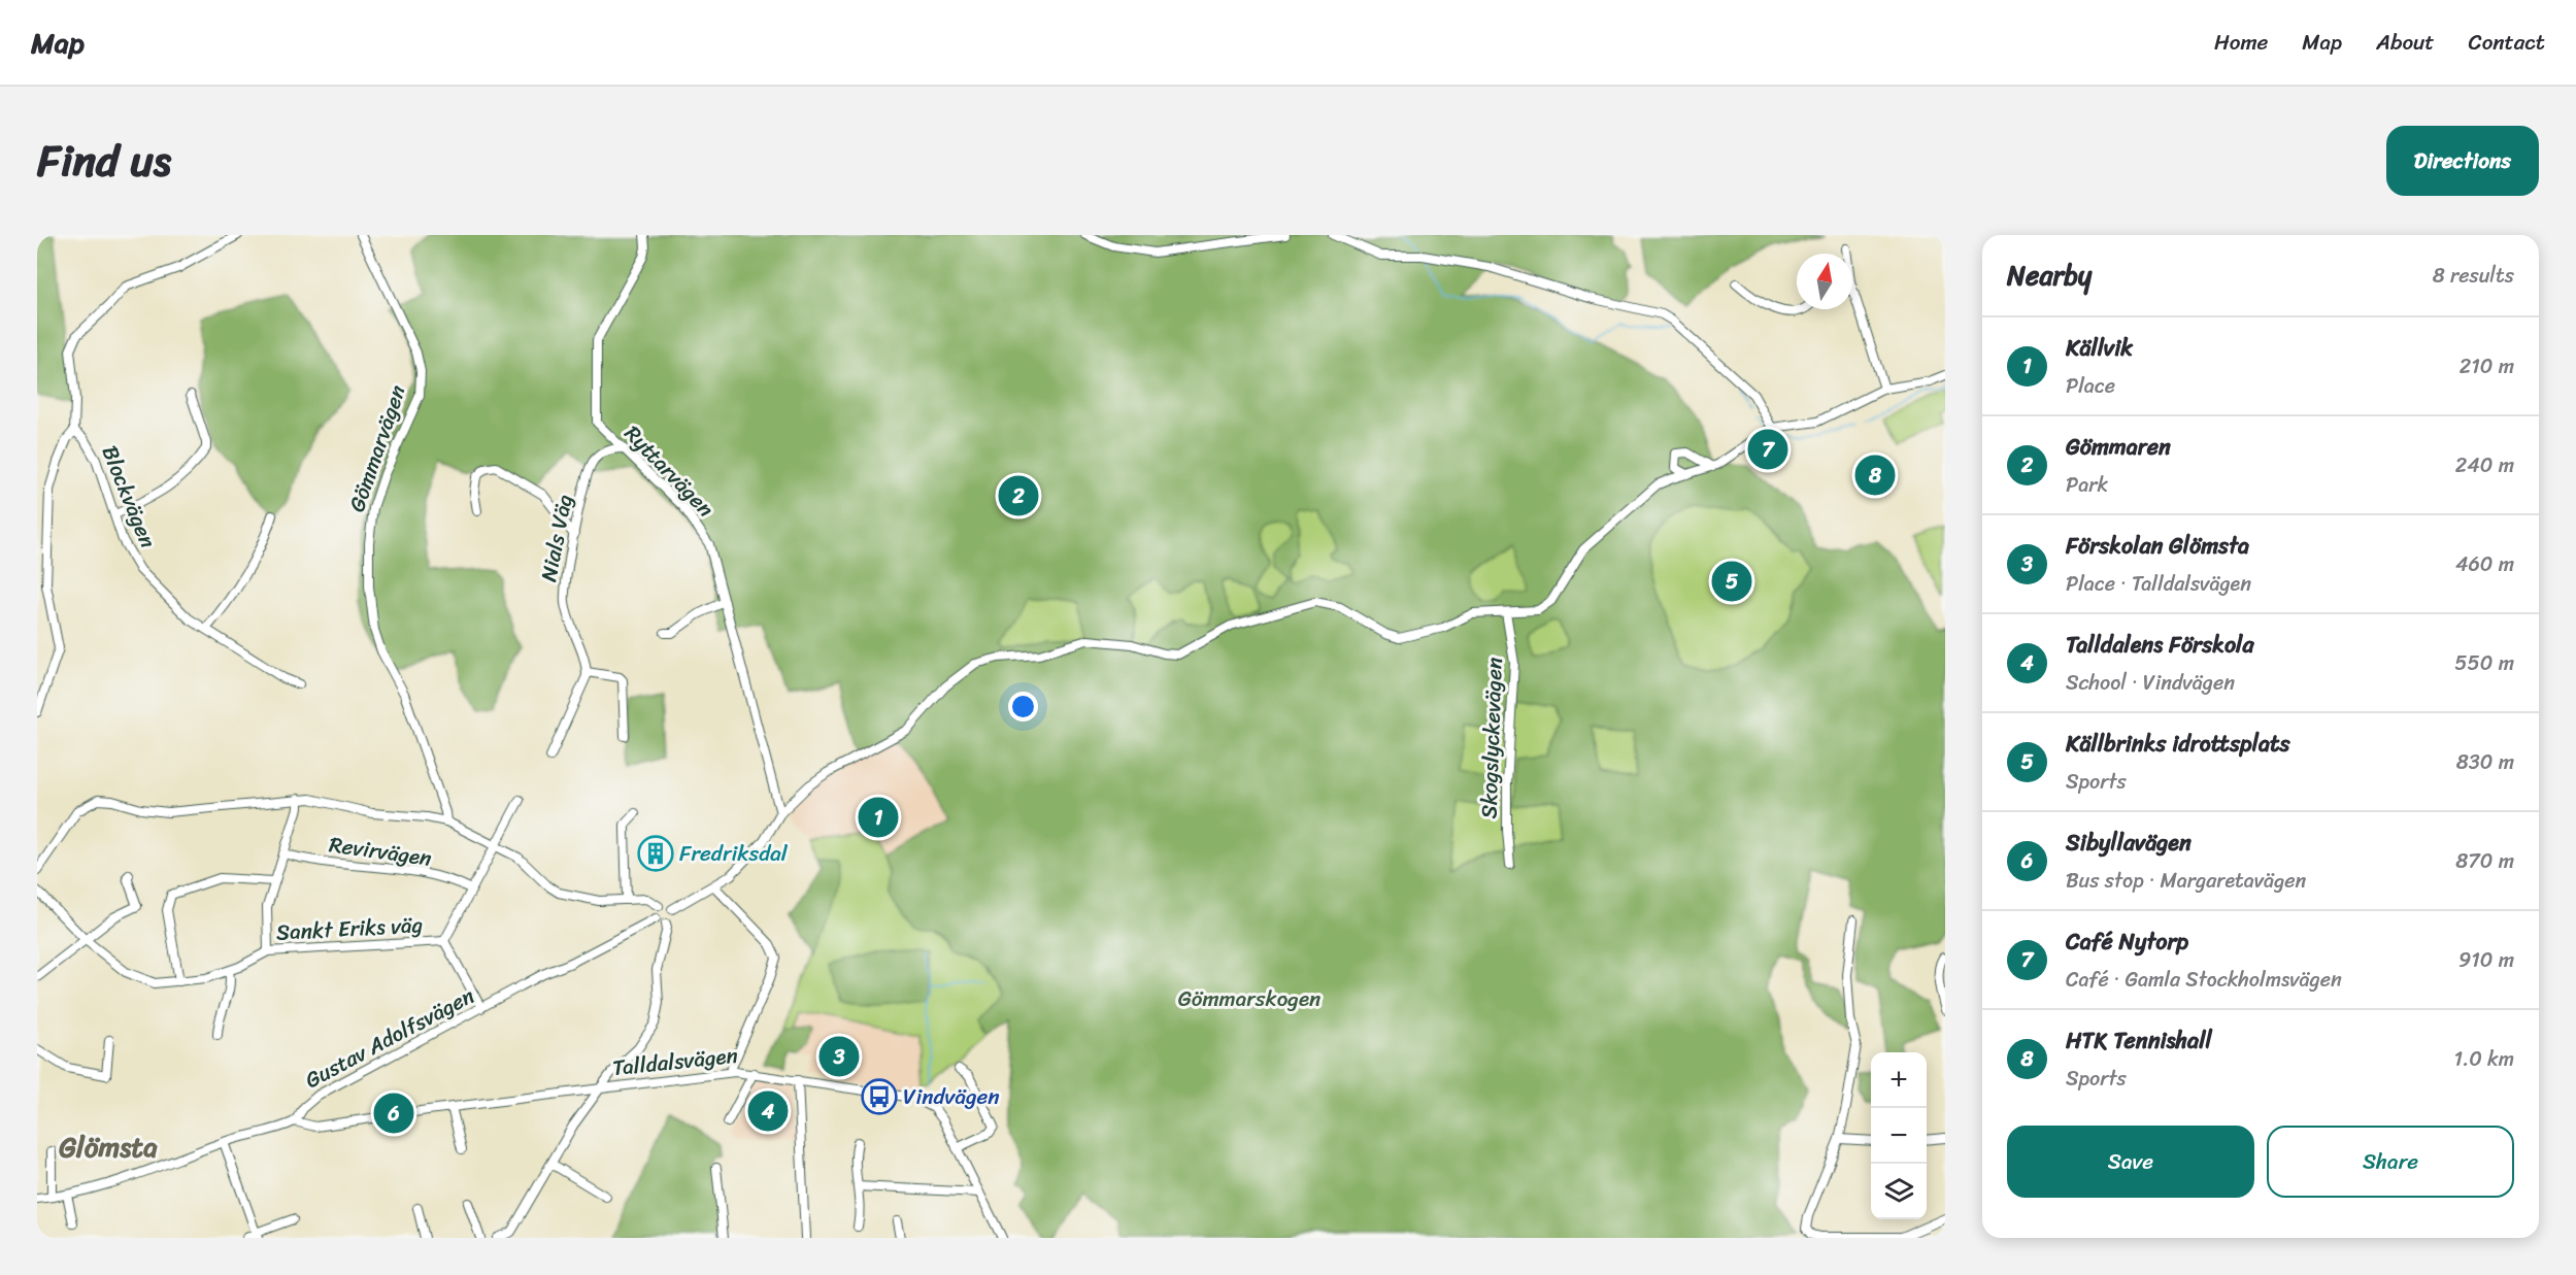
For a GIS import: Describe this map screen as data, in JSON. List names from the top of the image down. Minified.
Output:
{"streets":{"street":["Gömmarvägen","Ryttarvägen","Blockvägen","Nials Väg","Skogslyckevägen","Revirvägen","Sankt Eriks väg","Gustav Adolfsvägen","Talldalsvägen"]},"crossings":[["Ryttarvägen","Nials Väg"],["Gustav Adolfsvägen","Talldalsvägen"]],"districts":["Glömsta"],"parks":["Gömmarskogen"],"places":{"building":["Fredriksdal"],"bus stop":["Vindvägen"]},"north":"top","page":{"header":"Map","nav":["Home","Map","About","Contact"],"title":"Find us","buttons":["Directions",["Save","Share"]],"heading":["Nearby","8 results"],"list":[{"mark":"1","name":"Källvik","note":"Place","value":"210 m"},{"mark":"2","name":"Gömmaren","note":"Park","value":"240 m"},{"mark":"3","name":"Förskolan Glömsta","note":"Place · Talldalsvägen","value":"460 m"},{"mark":"4","name":"Talldalens Förskola","note":"School · Vindvägen","value":"550 m"},{"mark":"5","name":"Källbrinks idrottsplats","note":"Sports","value":"830 m"},{"mark":"6","name":"Sibyllavägen","note":"Bus stop · Margaretavägen","value":"870 m"},{"mark":"7","name":"Café Nytorp","note":"Café · Gamla Stockholmsvägen","value":"910 m"},{"mark":"8","name":"HTK Tennishall","note":"Sports","value":"1.0 km"}],"pins":["7","8","2","5","1","3","4","6"],"map_buttons":["+","−"]}}
